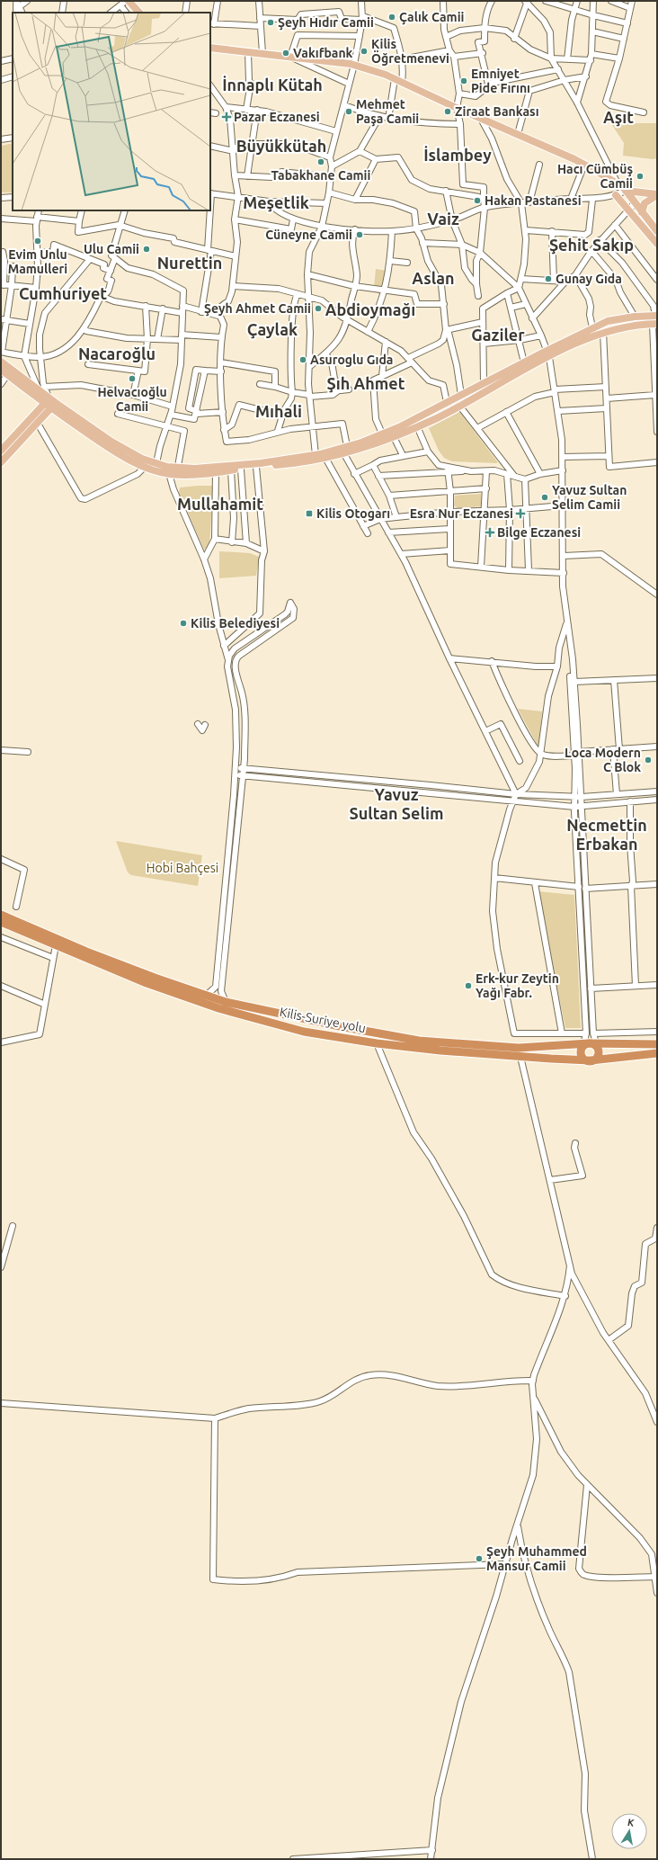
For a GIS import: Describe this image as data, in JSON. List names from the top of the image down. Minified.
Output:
{"streets":{"highway":["Kilis-Suriye yolu"]},"districts":["İnnaplı Kütah","Aşıt","Büyükkütah","İslambey","Meşetlik","Vaiz","Şehit Sakıp","Nurettin","Aslan","Cumhuriyet","Abdioymağı","Çaylak","Gaziler","Nacaroğlu","Şıh Ahmet","Mıhali","Mullahamit","Yavuz Sultan Selim","Necmettin Erbakan"],"parks":["Hobi Bahçesi"],"places":{"other":["Çalık Camii","Şeyh Hıdır Camii","Kilis Öğretmenevi","Vakıfbank","Emniyet Pide Fırını","Mehmet Paşa Camii","Ziraat Bankası","Tabakhane Camii","Hacı Cümbüş Camii","Hakan Pastanesi","Cüneyne Camii","Evim Unlu Mamulleri","Ulu Camii","Gunay Gıda","Şeyh Ahmet Camii","Asuroglu Gıda","Helvacıoğlu Camii","Yavuz Sultan Selim Camii","Kilis Belediyesi","Loca Modern C Blok","Erk-kur Zeytin Yağı Fabr.","Şeyh Muhammed Mansur Camii"],"health":["Pazar Eczanesi","Esra Nur Eczanesi","Bilge Eczanesi"],"transit":["Kilis Otogarı"]},"north":"top"}
